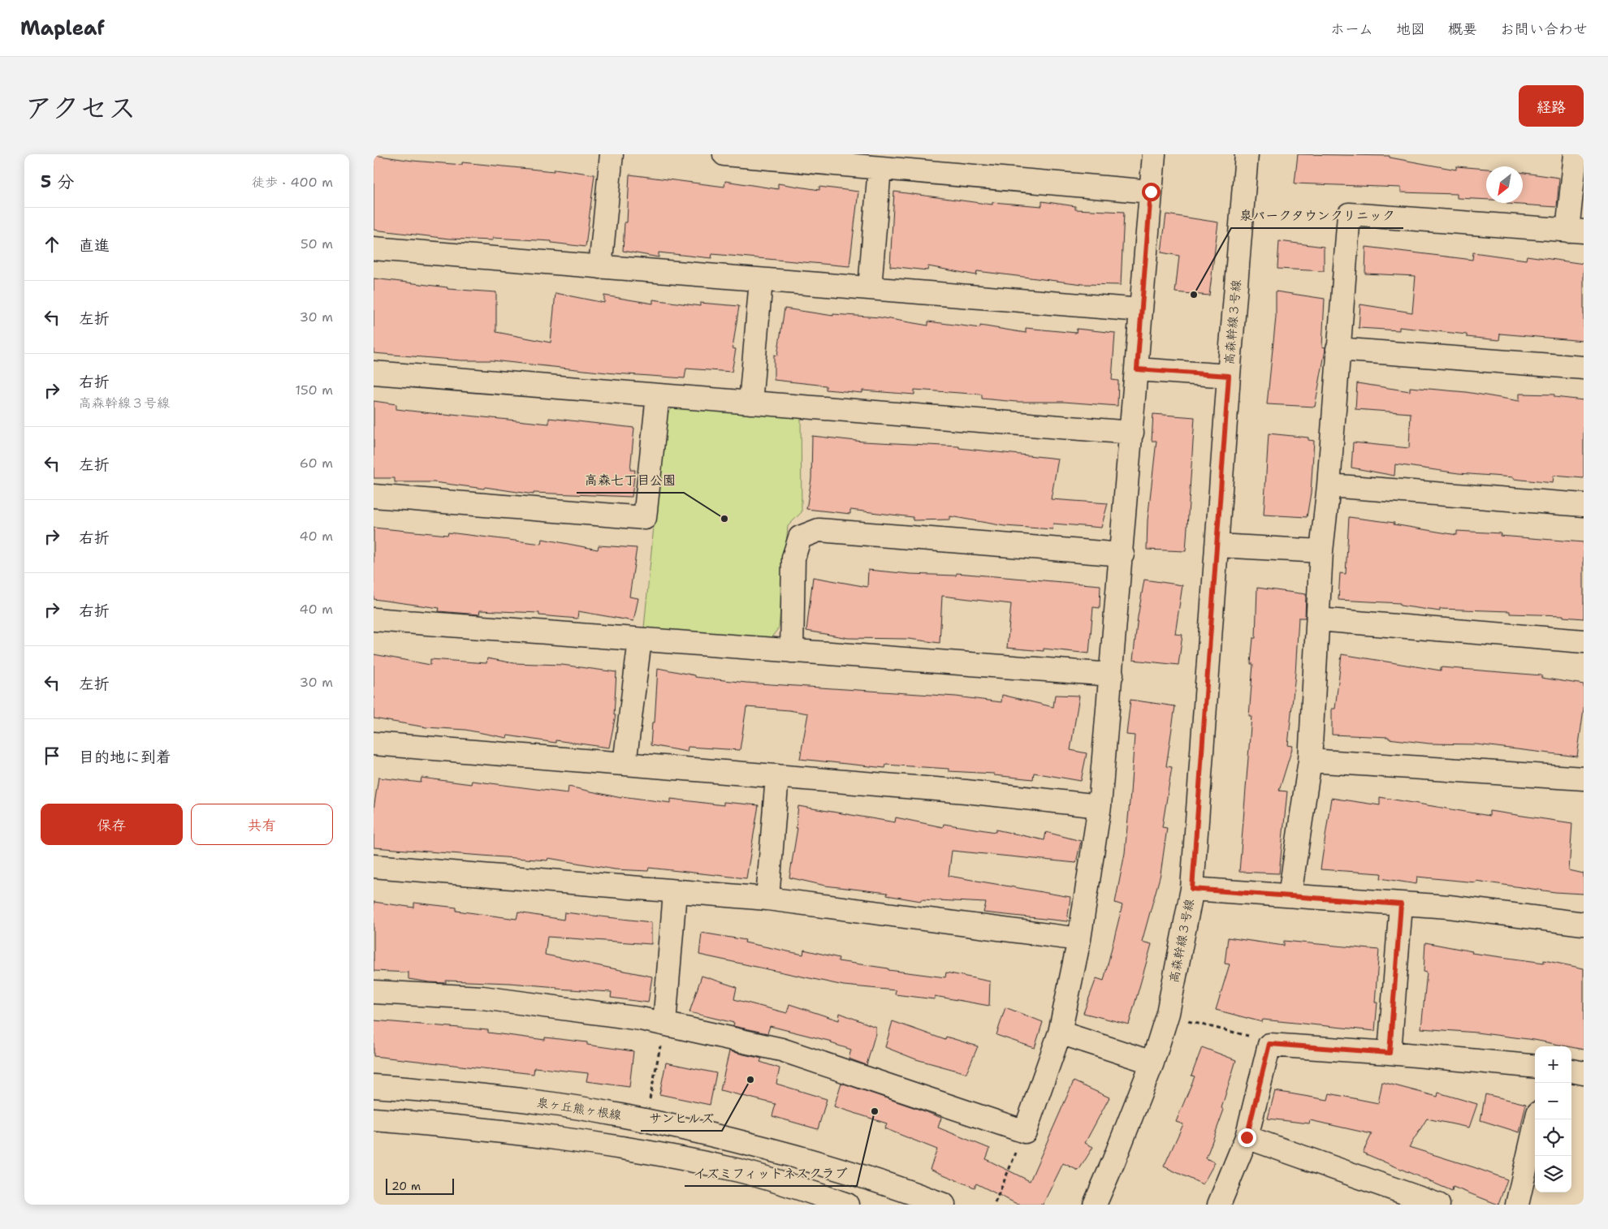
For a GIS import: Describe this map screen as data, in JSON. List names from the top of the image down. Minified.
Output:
{"streets":{"street":["高森幹線３号線","泉ヶ丘熊ヶ根線"]},"places":["泉パークタウンクリニック","高森七丁目公園","サンヒルズ","イズミフィットネスクラブ"],"scale_bar":"20 m","north":"bottom left","page":{"header":"Mapleaf","nav":["ホーム","地図","概要","お問い合わせ"],"title":"アクセス","buttons":["経路",["保存","共有"]],"heading":["5 分","徒歩 · 400 m"],"list":[["直進","50 m"],["左折","30 m"],["右折","高森幹線３号線","150 m"],["左折","60 m"],["右折","40 m"],["右折","40 m"],["左折","30 m"],"目的地に到着"],"map_buttons":["+","−"],"scale":"20 m"}}
